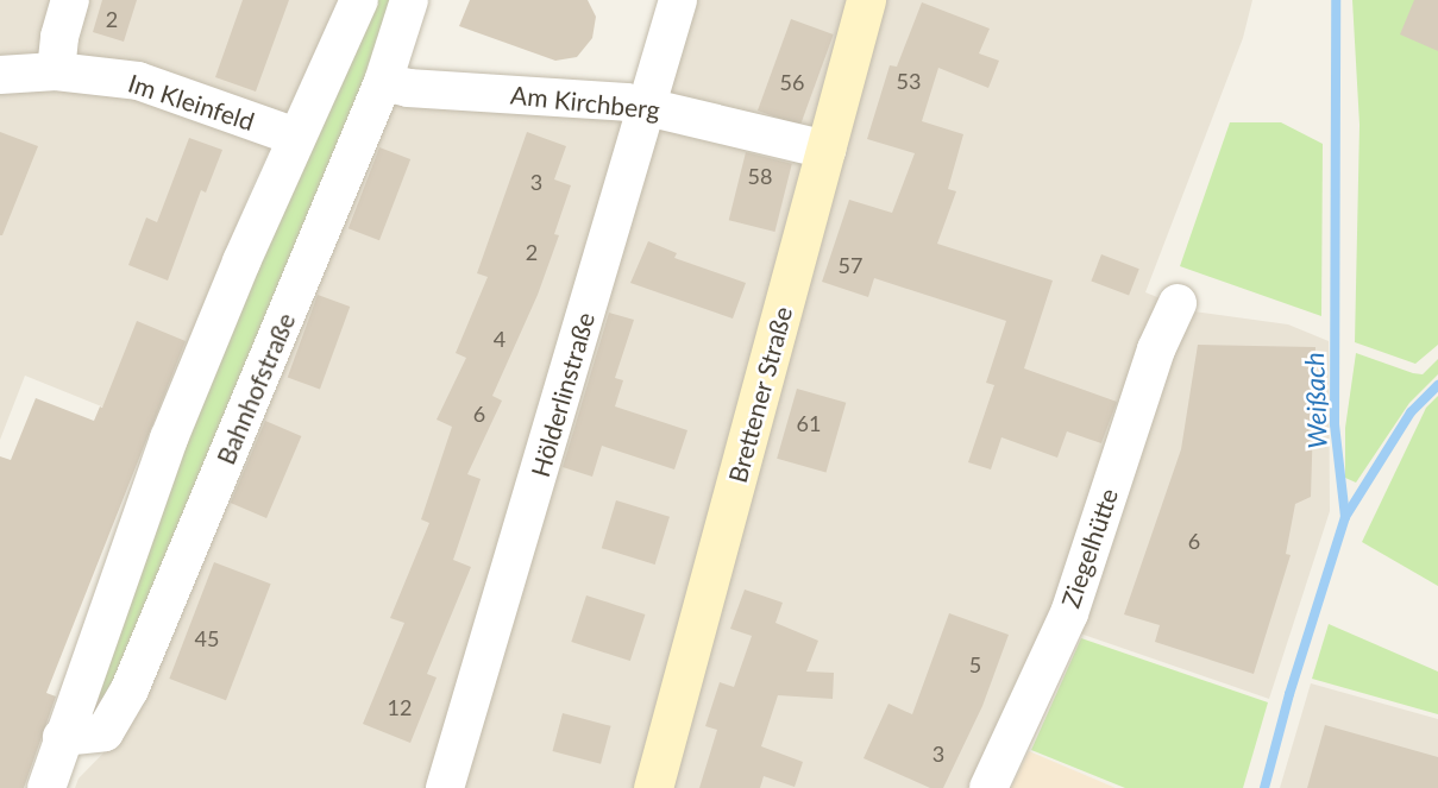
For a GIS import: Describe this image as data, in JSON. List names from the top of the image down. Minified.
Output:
{"streets":{"street":["Im Kleinfeld","Am Kirchberg","Bahnhofstraße","Hölderlinstraße","Brettener Straße","Ziegelhütte"]},"crossings":[["Am Kirchberg","Bahnhofstraße"],["Am Kirchberg","Hölderlinstraße"],["Am Kirchberg","Brettener Straße"]],"water":["Weißach"],"house_numbers":["2","53","56","58","3","2","57","4","6","61","6","45","5","12","3"]}
